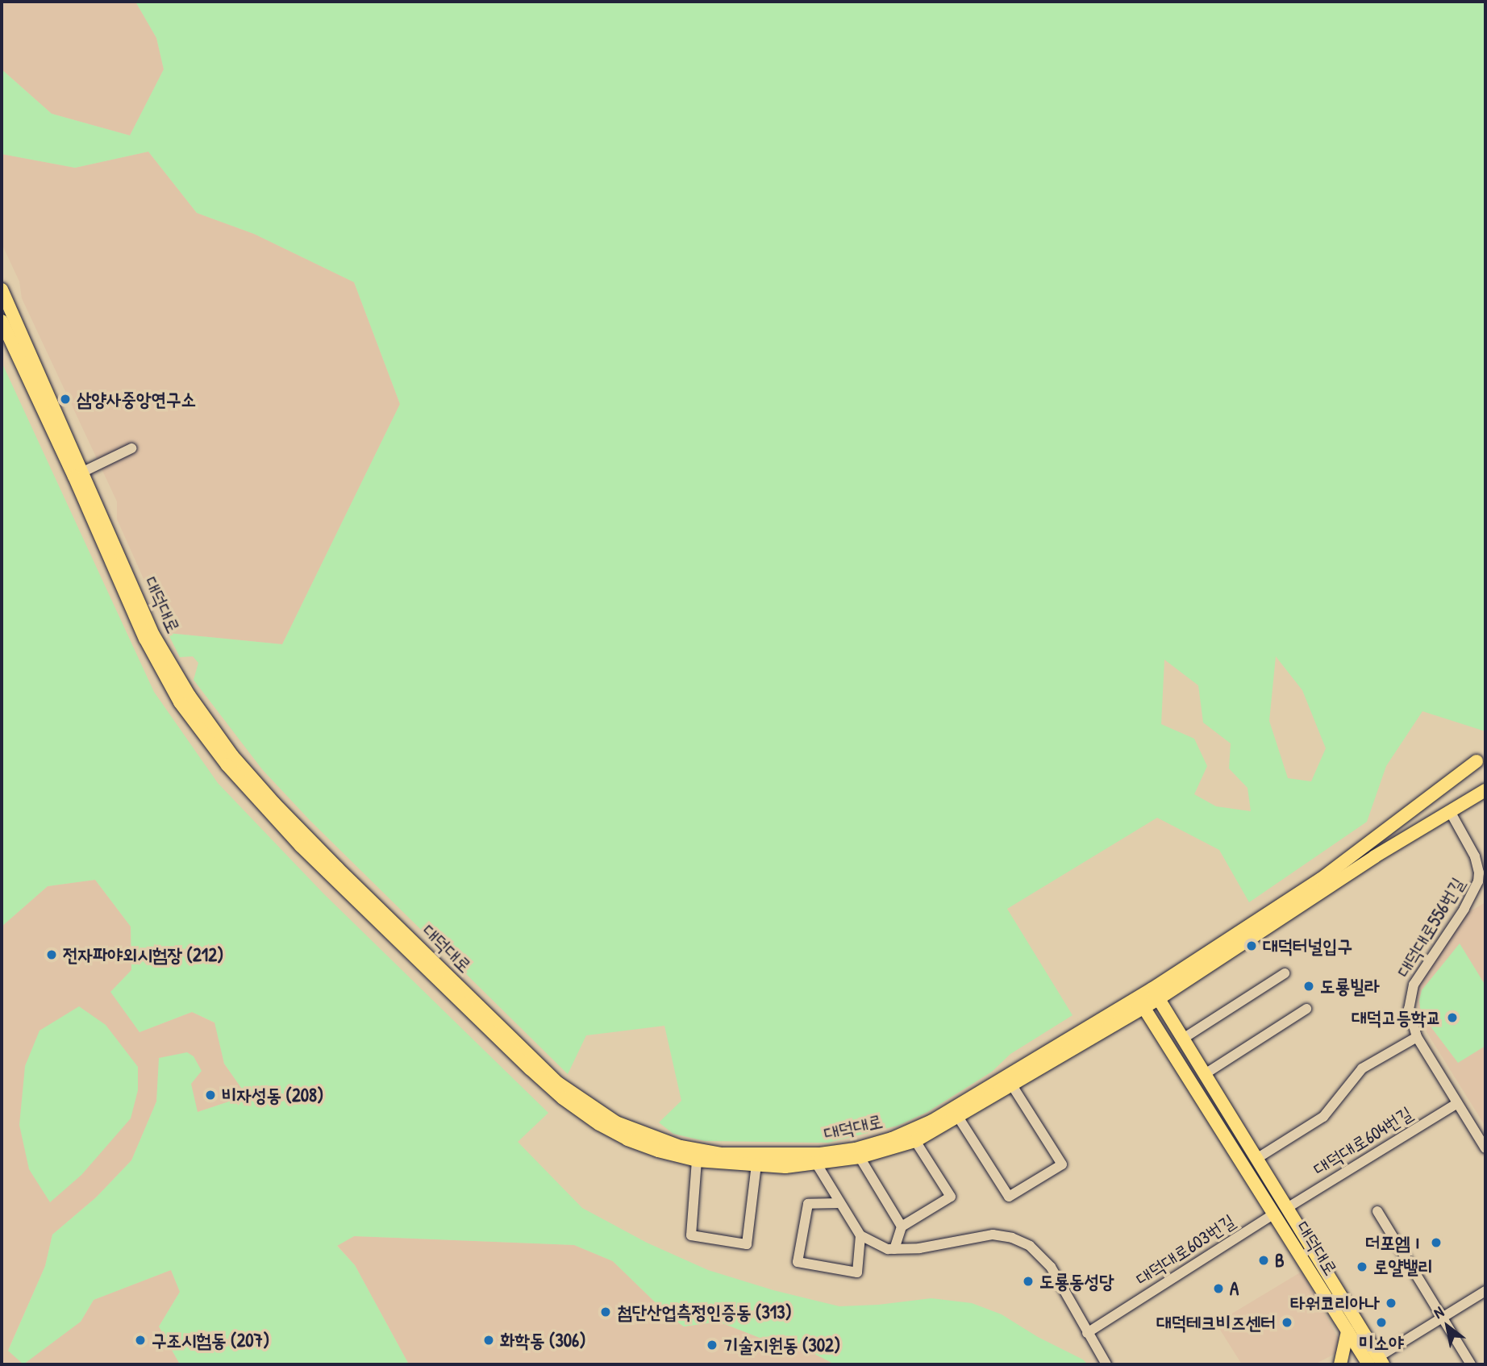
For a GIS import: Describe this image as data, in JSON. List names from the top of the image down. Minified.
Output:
{"streets":{"main road":["대덕대로"],"street":["대덕대로556번길","대덕대로604번길","대덕대로603번길"]},"crossings":[["대덕대로","대덕대로604번길"],["대덕대로","대덕대로603번길"],["대덕대로556번길","대덕대로604번길"]],"places":["삼양사중앙연구소","대덕터널입구","전자파야외시험장 (212)","도룡빌라","대덕고등학교","비자성동 (208)","더포엠Ⅰ","B","로얄밸리","도룡동성당","A","타워코리아나","첨단산업측정인증동 (313)","대덕테크비즈센터","미소야","구조시험동 (207)","화학동 (306)","기술지원동 (302)"],"north":"top left"}
